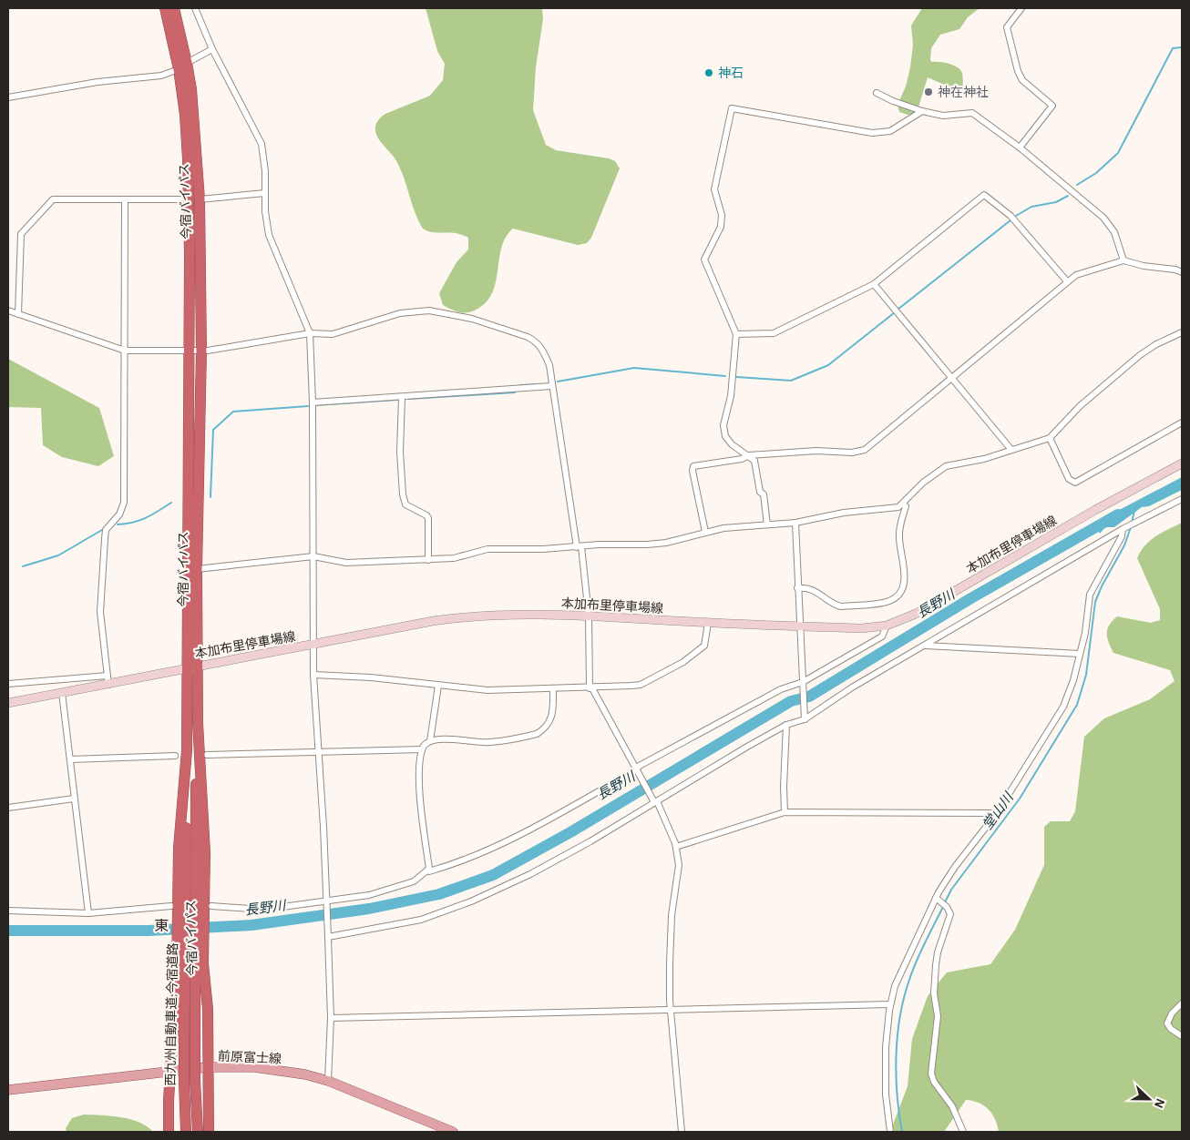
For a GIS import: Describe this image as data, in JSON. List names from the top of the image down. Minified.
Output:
{"streets":{"highway":["今宿バイパス","西九州自動車道;今宿道路"],"main road":["本加布里停車場線","前原富士線"]},"crossings":[["今宿バイパス","本加布里停車場線"],["今宿バイパス","西九州自動車道;今宿道路"],["今宿バイパス","前原富士線"]],"districts":["東"],"water":["長野川","堂山川"],"places":["神石","神在神社"],"north":"right"}
